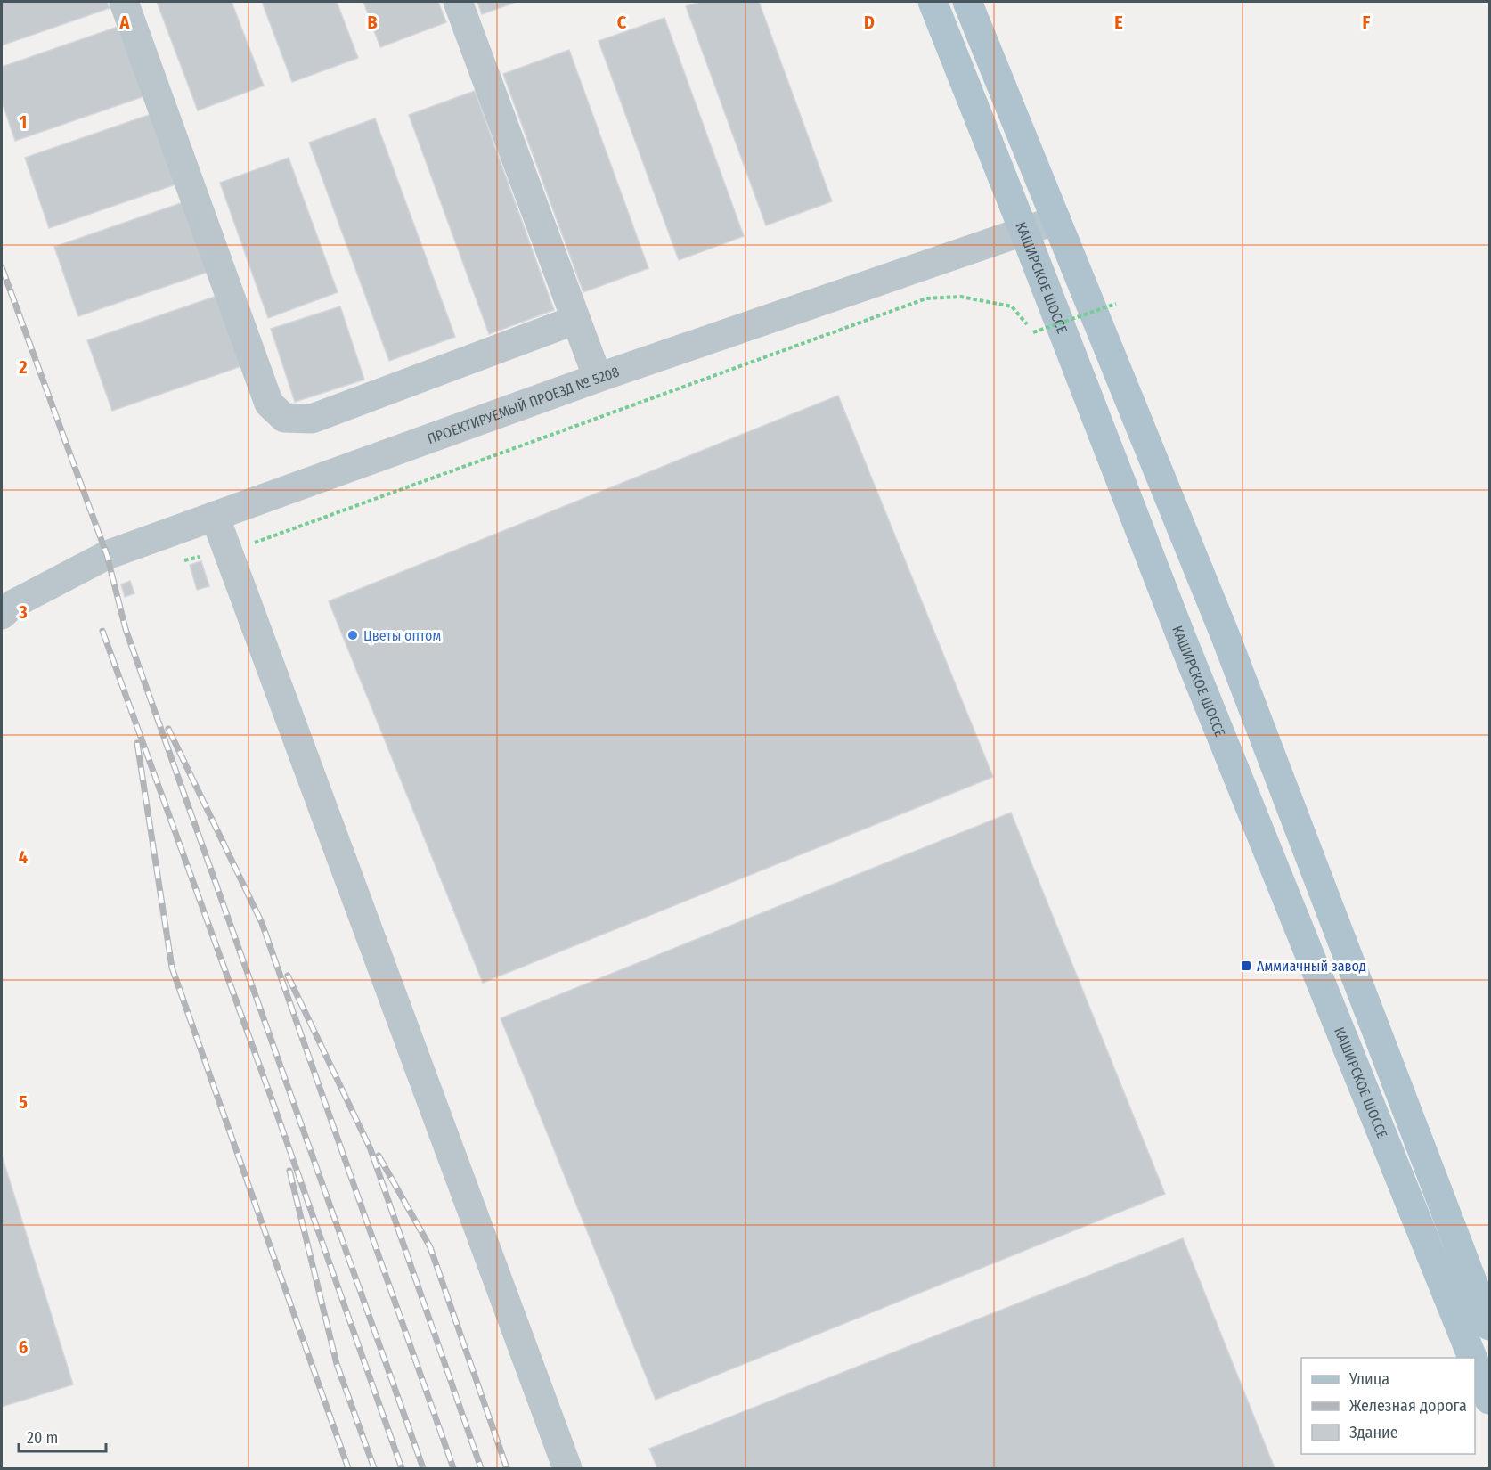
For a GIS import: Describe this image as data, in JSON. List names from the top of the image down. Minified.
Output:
{"streets":{"main road":["КАШИРСКОЕ ШОССЕ"],"street":["ПРОЕКТИРУЕМЫЙ ПРОЕЗД № 5208"]},"crossings":[["КАШИРСКОЕ ШОССЕ","ПРОЕКТИРУЕМЫЙ ПРОЕЗД № 5208"]],"places":{"other":["Цветы оптом"],"transit":["Аммиачный завод"]},"legend":["Улица","Железная дорога","Здание"],"scale_bar":"20 m","grid":{"columns":["A","B","C","D","E","F"],"rows":["1","2","3","4","5","6"]}}
